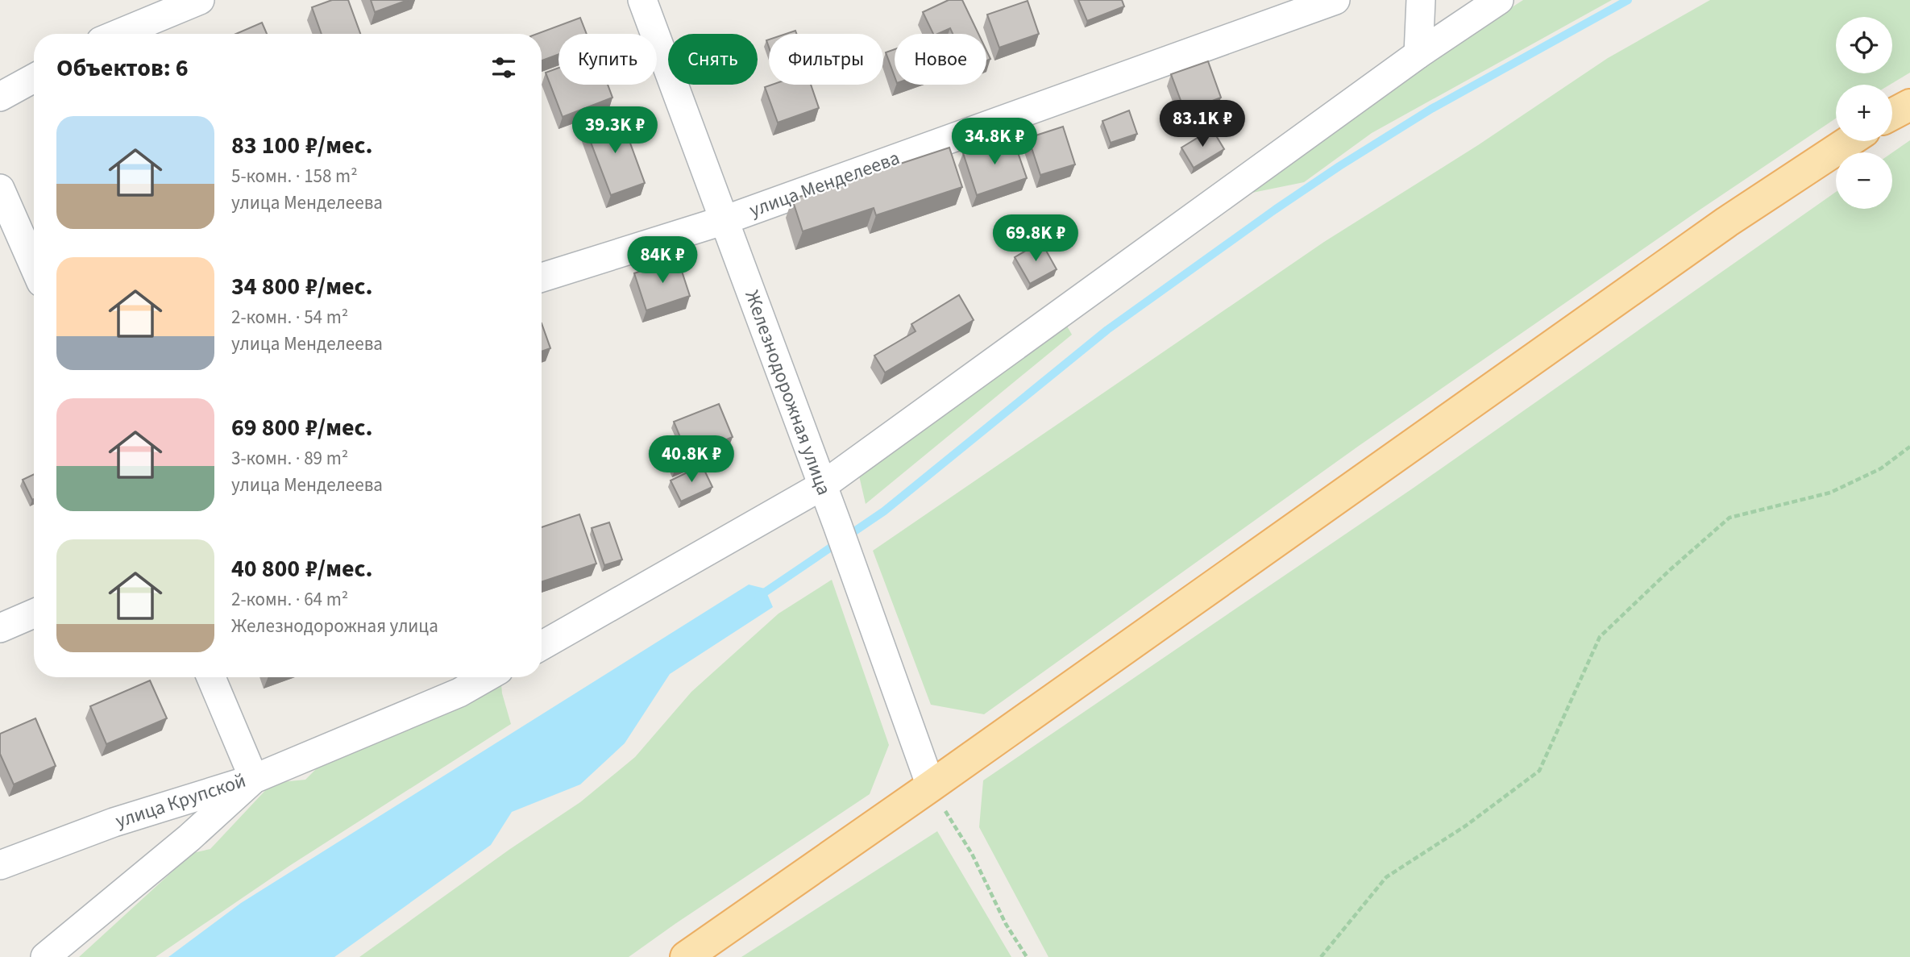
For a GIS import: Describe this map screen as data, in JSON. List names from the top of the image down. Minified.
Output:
{"streets":{"street":["улица Менделеева","Железнодорожная улица","улица Крупской"]},"crossings":[["улица Менделеева","Железнодорожная улица"]],"page":{"map_buttons":["+","−"],"chip":["Купить","Снять","Фильтры","Новое"],"heading":"Объектов: 6","price":["83.1K ₽","39.3K ₽","34.8K ₽","69.8K ₽","84K ₽","40.8K ₽"],"list":[{"name":"83 100 ₽/мес.","note":"5-комн. · 158 m² · улица Менделеева"},{"name":"34 800 ₽/мес.","note":"2-комн. · 54 m² · улица Менделеева"},{"name":"69 800 ₽/мес.","note":"3-комн. · 89 m² · улица Менделеева"},{"name":"40 800 ₽/мес.","note":"2-комн. · 64 m² · Железнодорожная улица"}]}}
